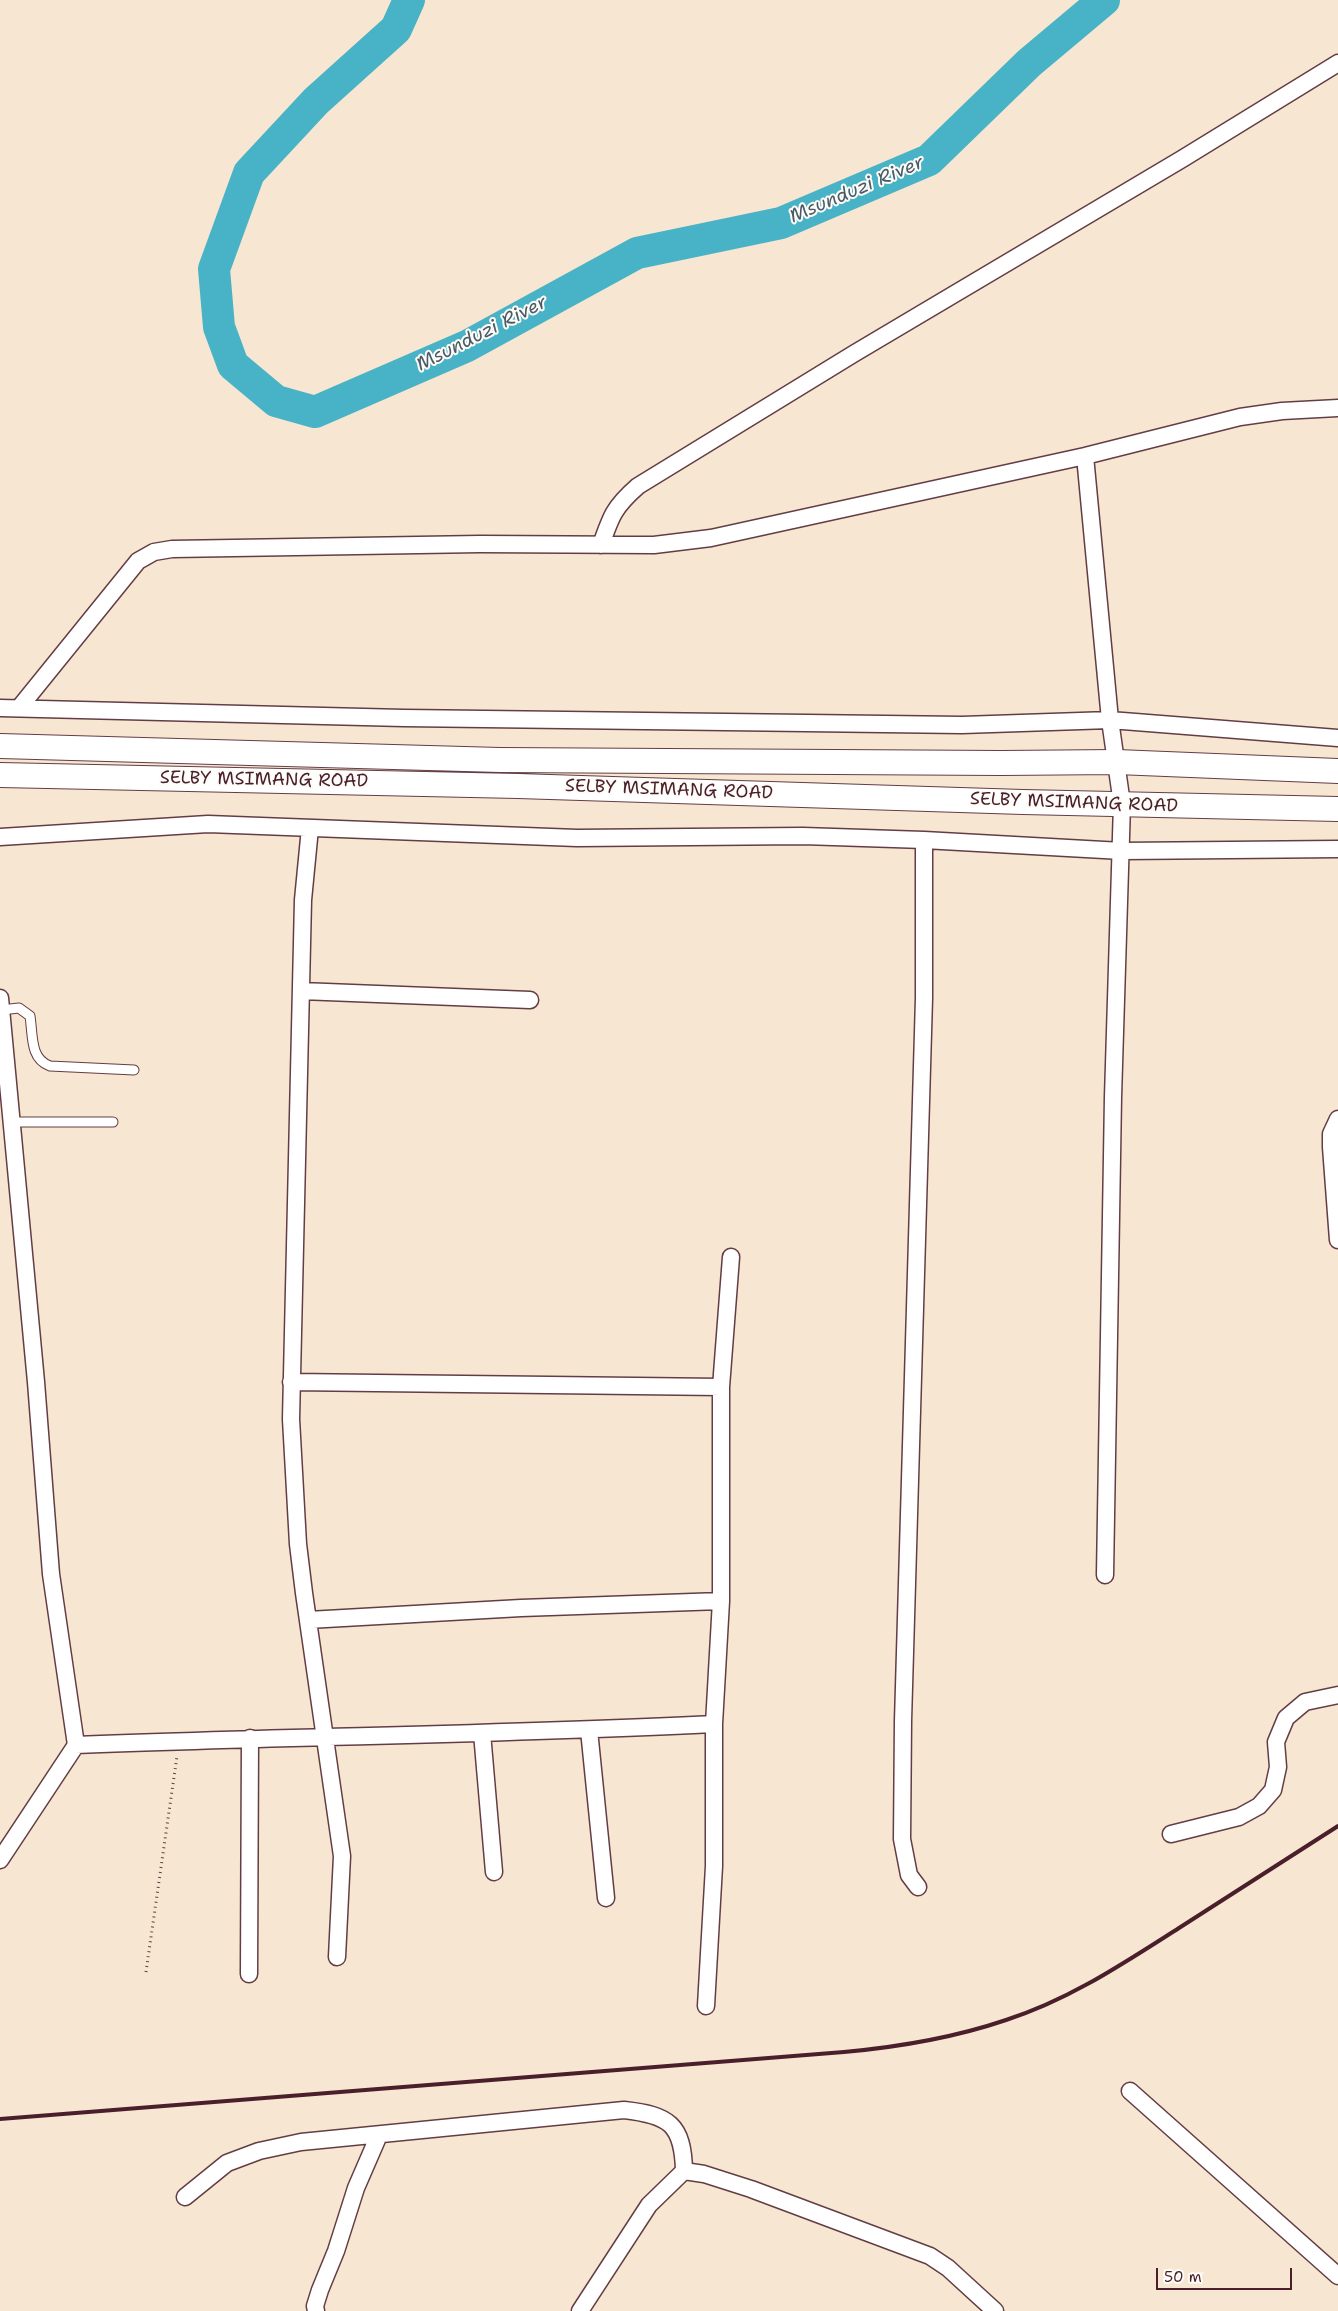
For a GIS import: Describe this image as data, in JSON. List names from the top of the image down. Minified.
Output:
{"streets":{"main road":["SELBY MSIMANG ROAD"]},"water":["Msunduzi River"],"scale_bar":"50 m"}
